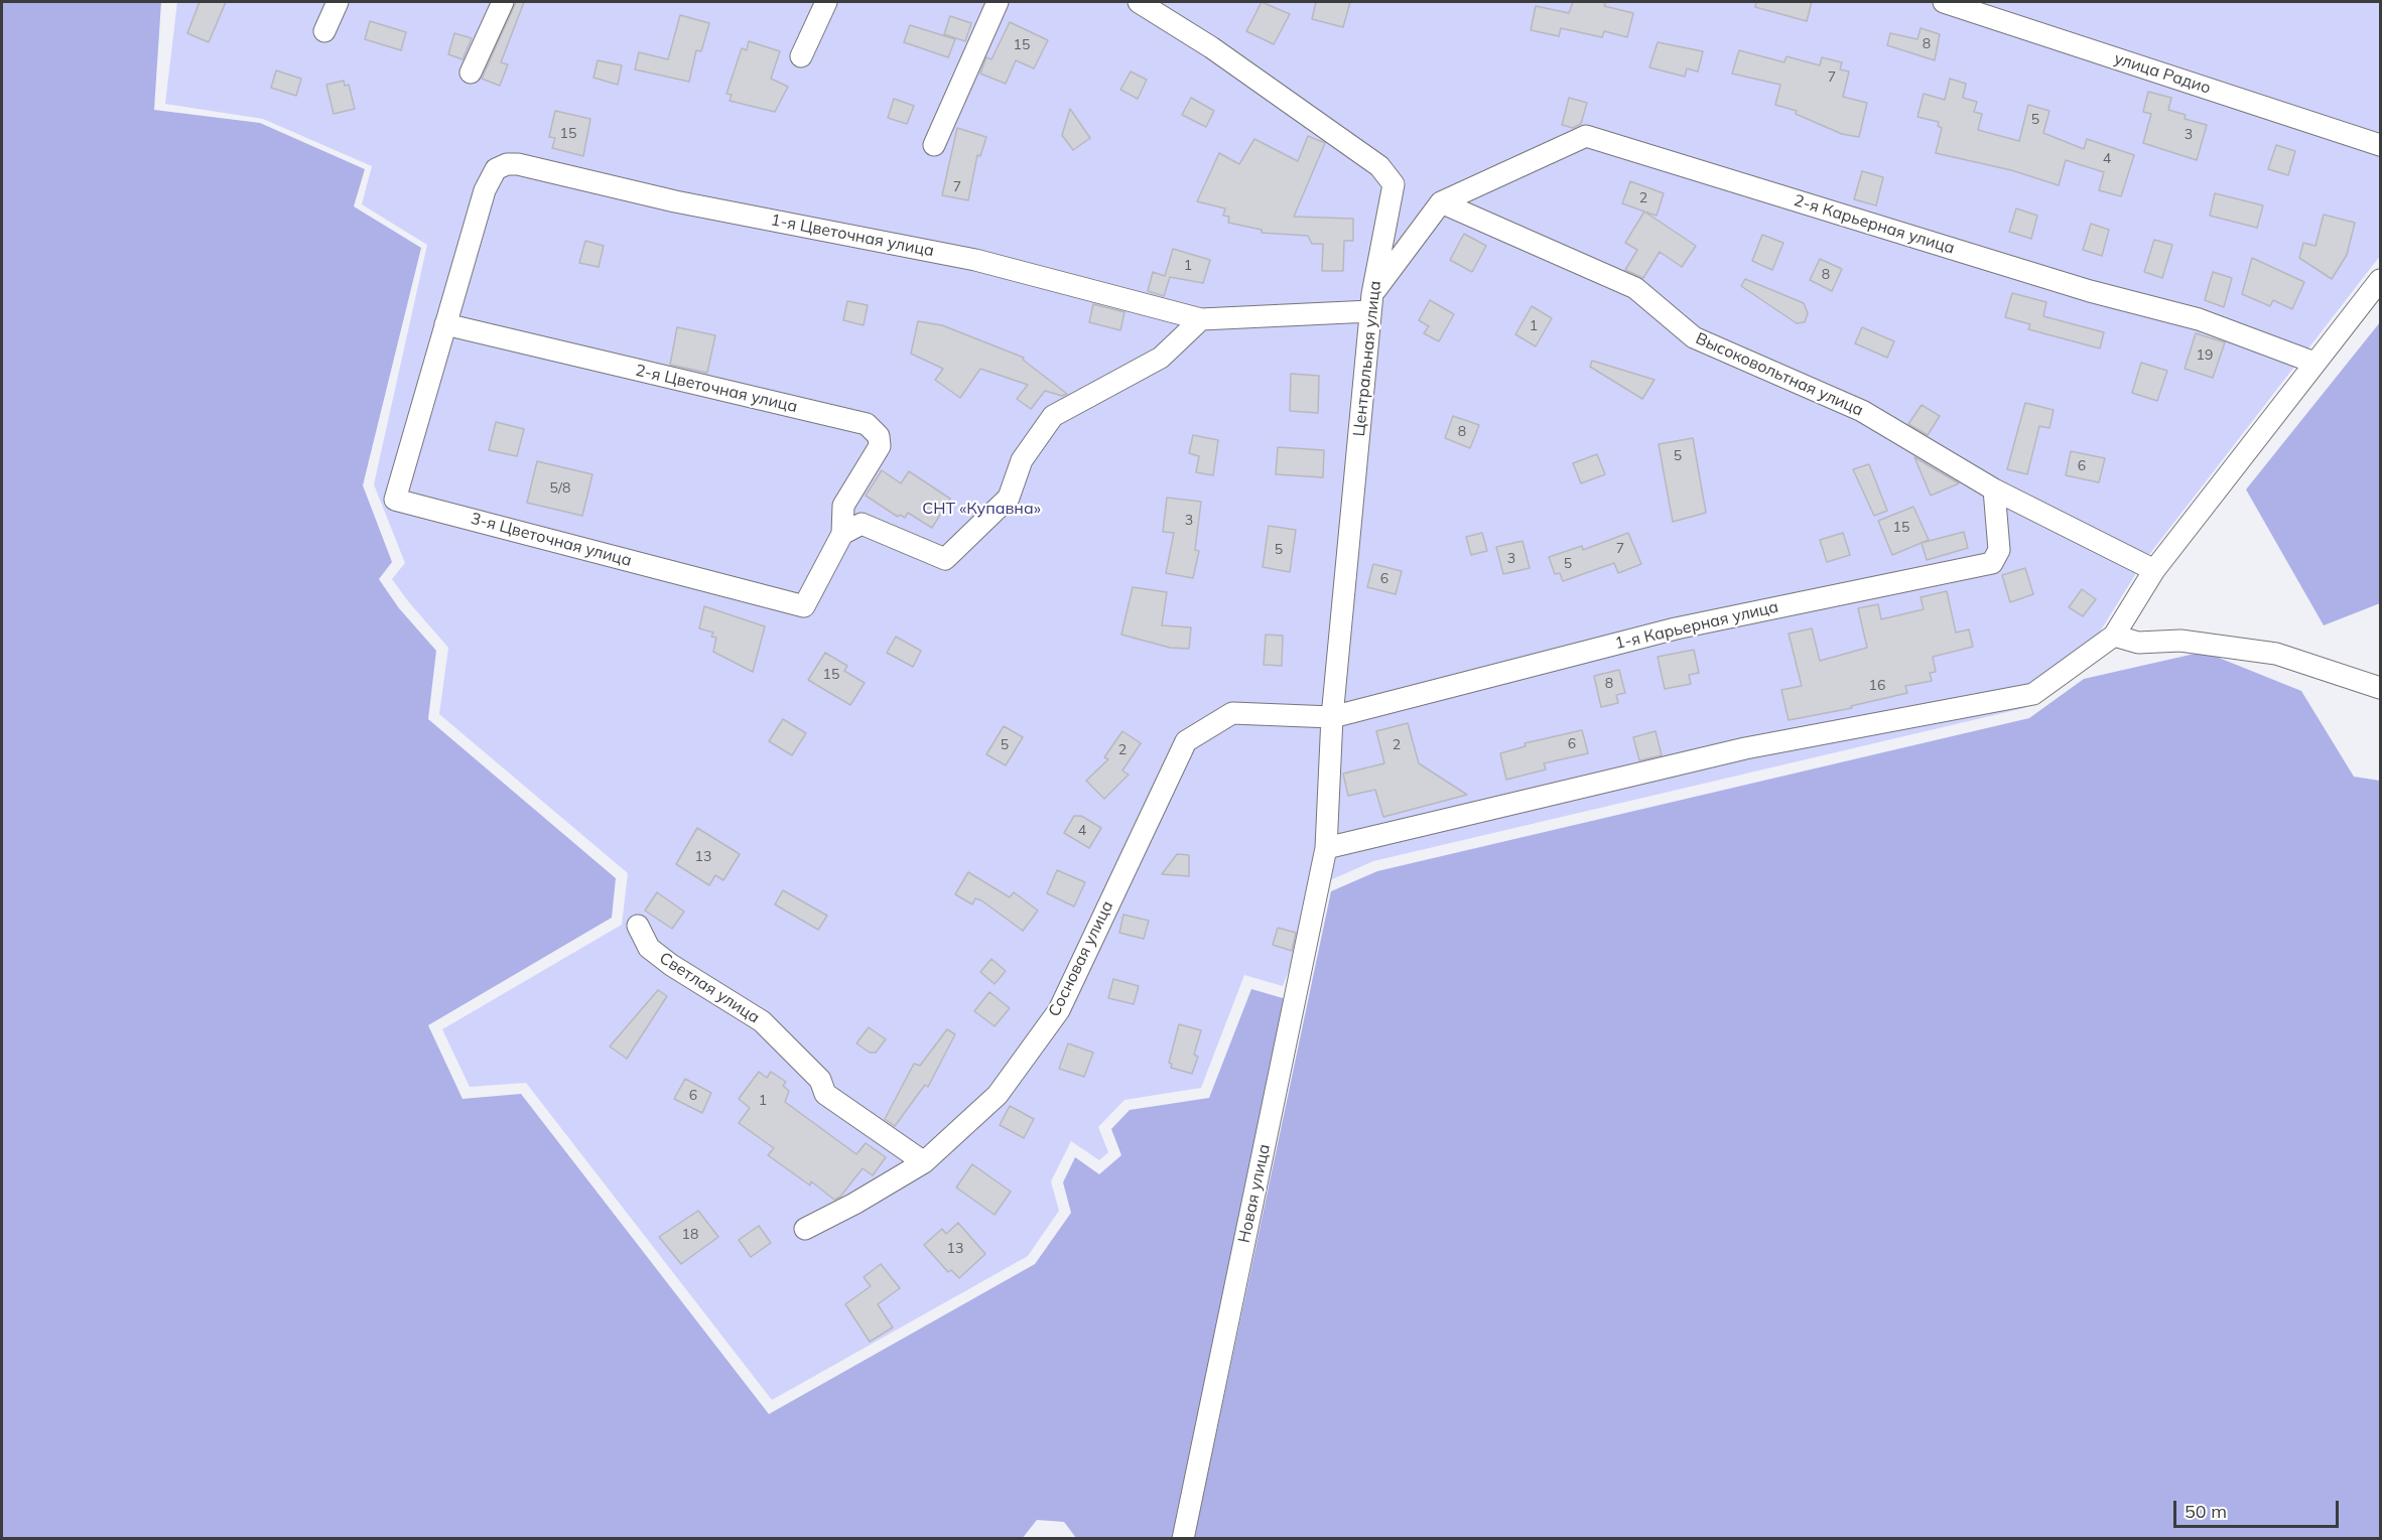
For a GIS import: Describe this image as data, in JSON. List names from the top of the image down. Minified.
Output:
{"streets":{"street":["улица Радио","2-я Карьерная улица","1-я Цветочная улица","Центральная улица","Высоковольтная улица","2-я Цветочная улица","3-я Цветочная улица","1-я Карьерная улица","Сосновая улица","Светлая улица","Новая улица"]},"crossings":[["2-я Карьерная улица","Высоковольтная улица"],["1-я Цветочная улица","Центральная улица"],["1-я Цветочная улица","2-я Цветочная улица"],["1-я Цветочная улица","3-я Цветочная улица"],["Центральная улица","1-я Карьерная улица"],["Центральная улица","Сосновая улица"],["Центральная улица","Новая улица"],["Высоковольтная улица","1-я Карьерная улица"],["2-я Цветочная улица","3-я Цветочная улица"],["1-я Карьерная улица","Сосновая улица"],["Сосновая улица","Светлая улица"]],"parks":["СНТ «Купавна»"],"house_numbers":["8","15","7","5","15","3","4","7","2","1","8","1","19","8","5","6","5/8","3","15","7","5","3","5","6","15","8","16","6","5","2","2","4","13","6","1","18","13"],"scale_bar":"50 m"}
